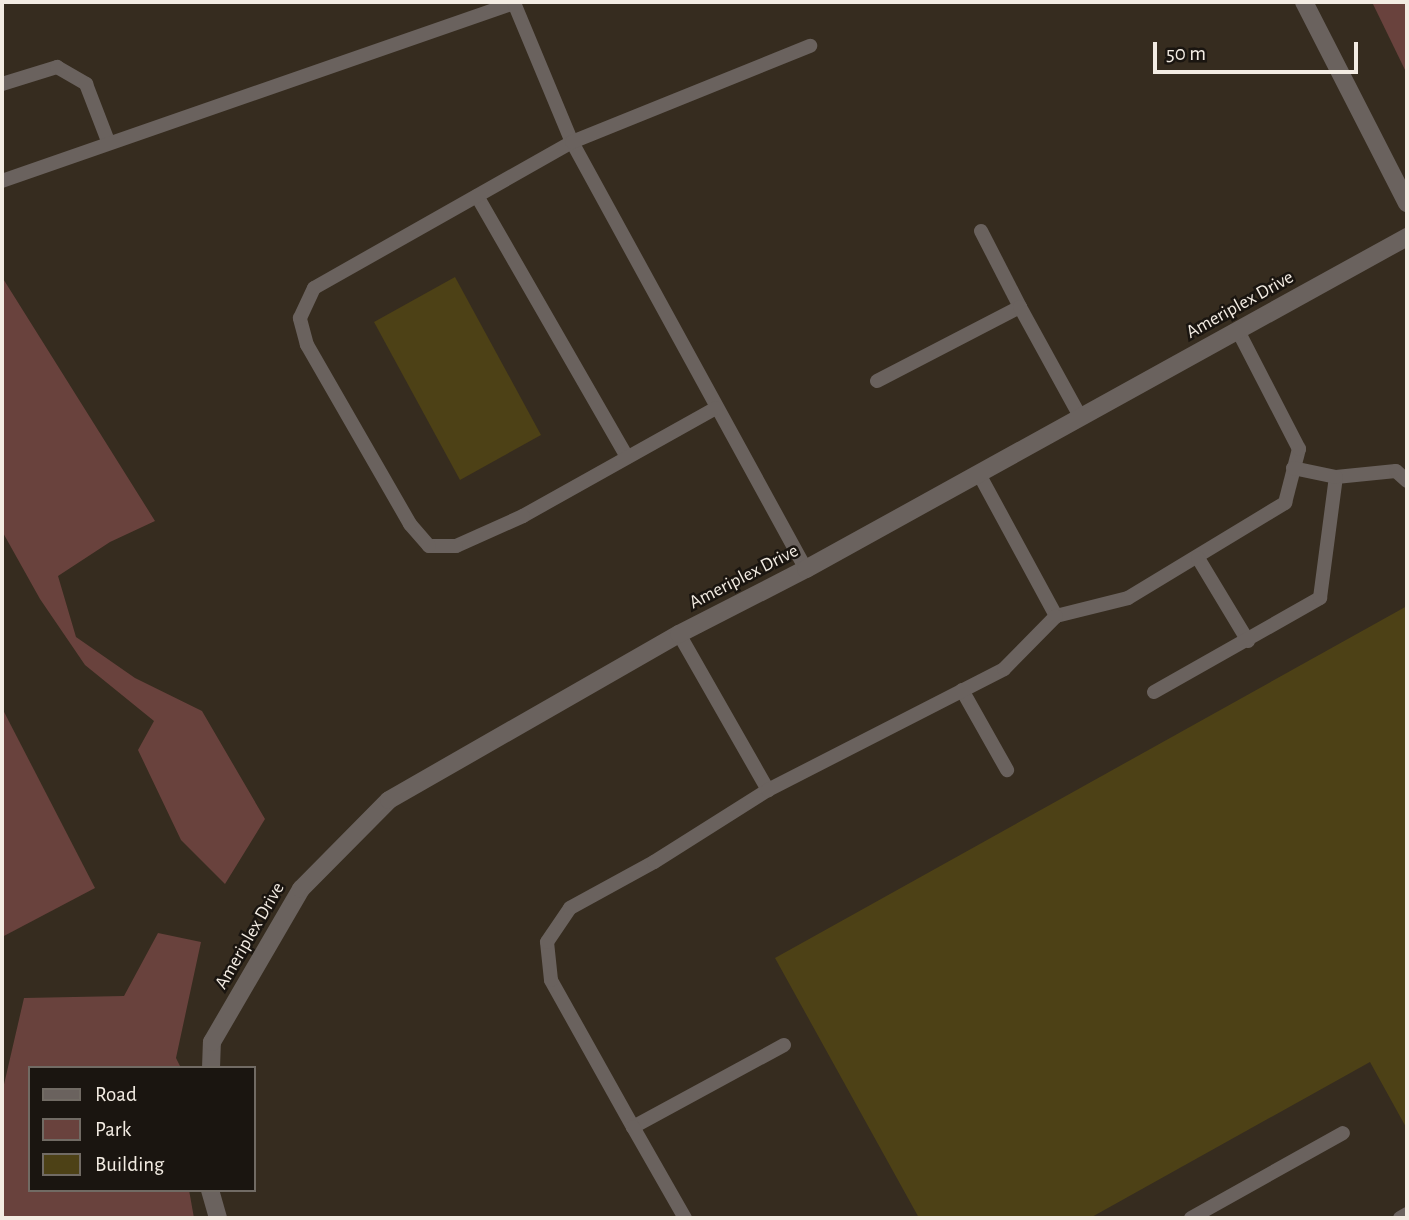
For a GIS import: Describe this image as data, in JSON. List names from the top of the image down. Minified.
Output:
{"streets":{"street":["Ameriplex Drive"]},"legend":["Road","Park","Building"],"scale_bar":"50 m"}
